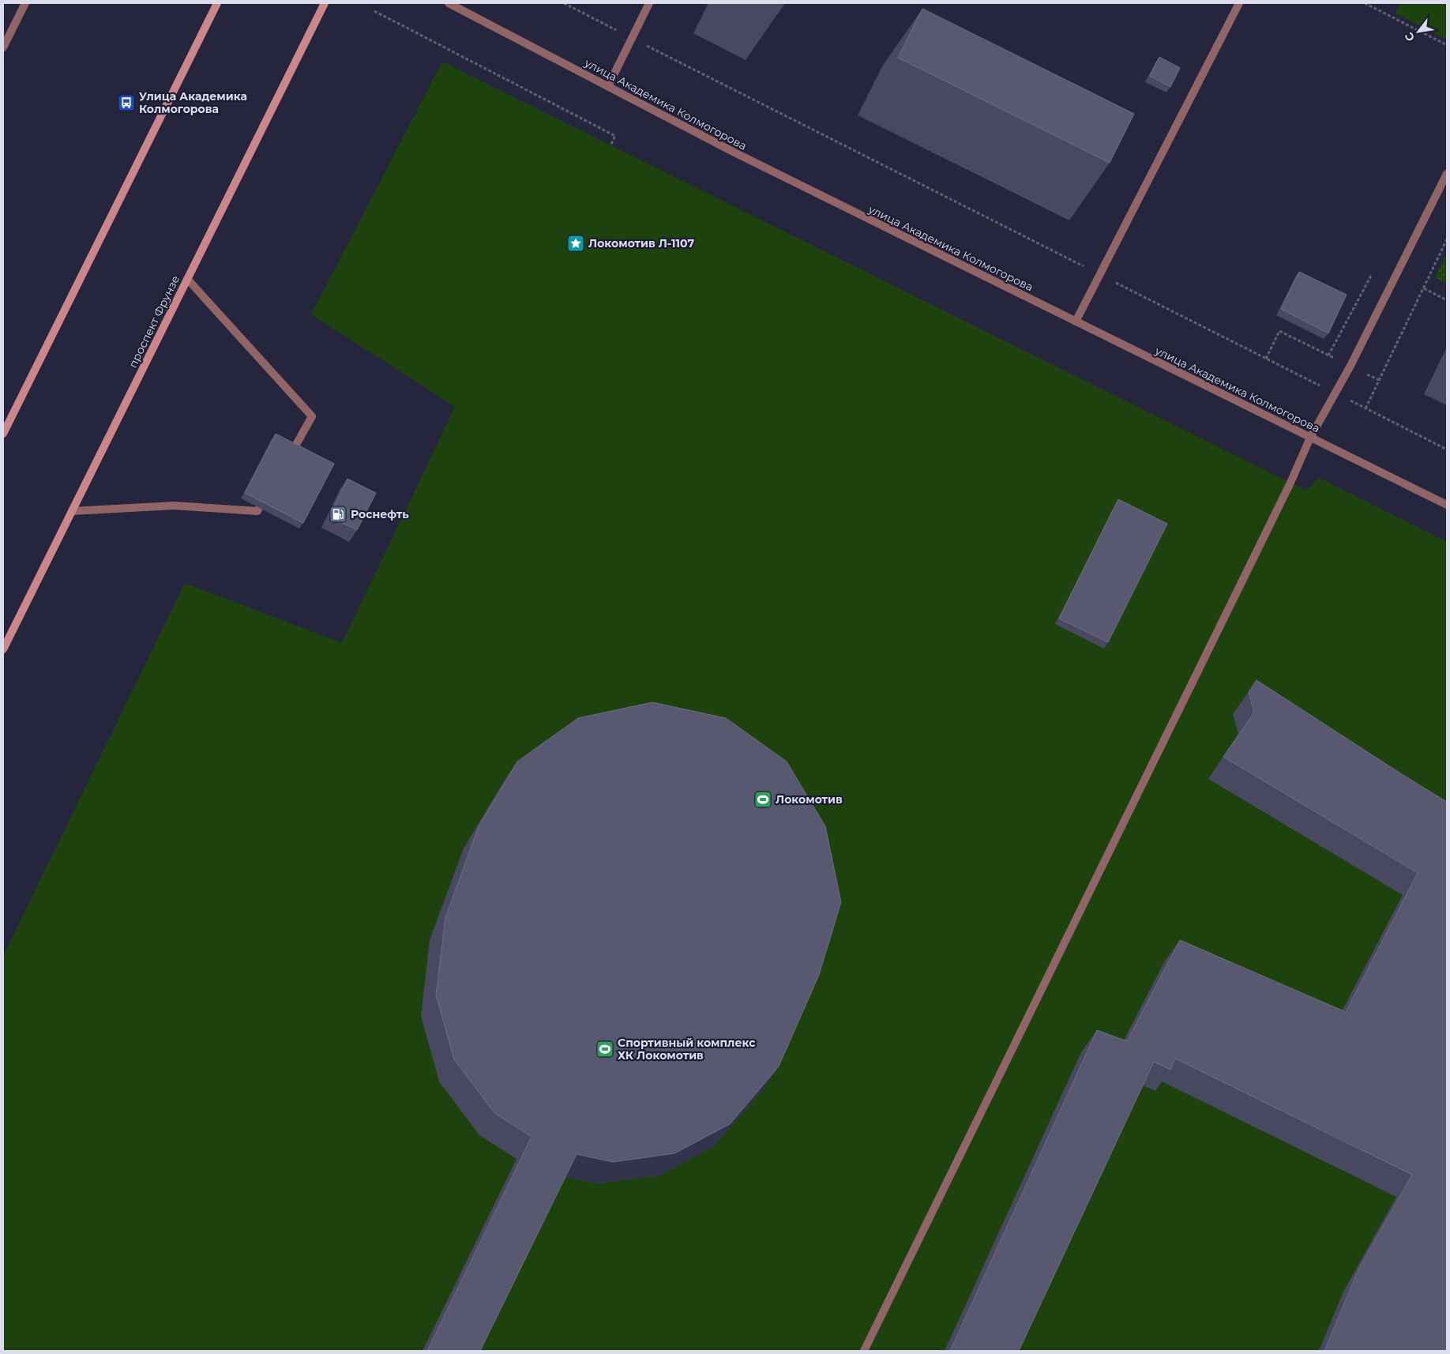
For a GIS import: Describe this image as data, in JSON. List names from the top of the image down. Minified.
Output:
{"streets":{"main road":["проспект Фрунзе"],"street":["улица Академика Колмогорова"]},"places":{"bus stop":["Улица Академика Колмогорова"],"place":["Локомотив Л-1107"],"fuel station":["Роснефть"],"sports":["Локомотив","Спортивный комплекс ХК Локомотив"]},"north":"bottom left"}
